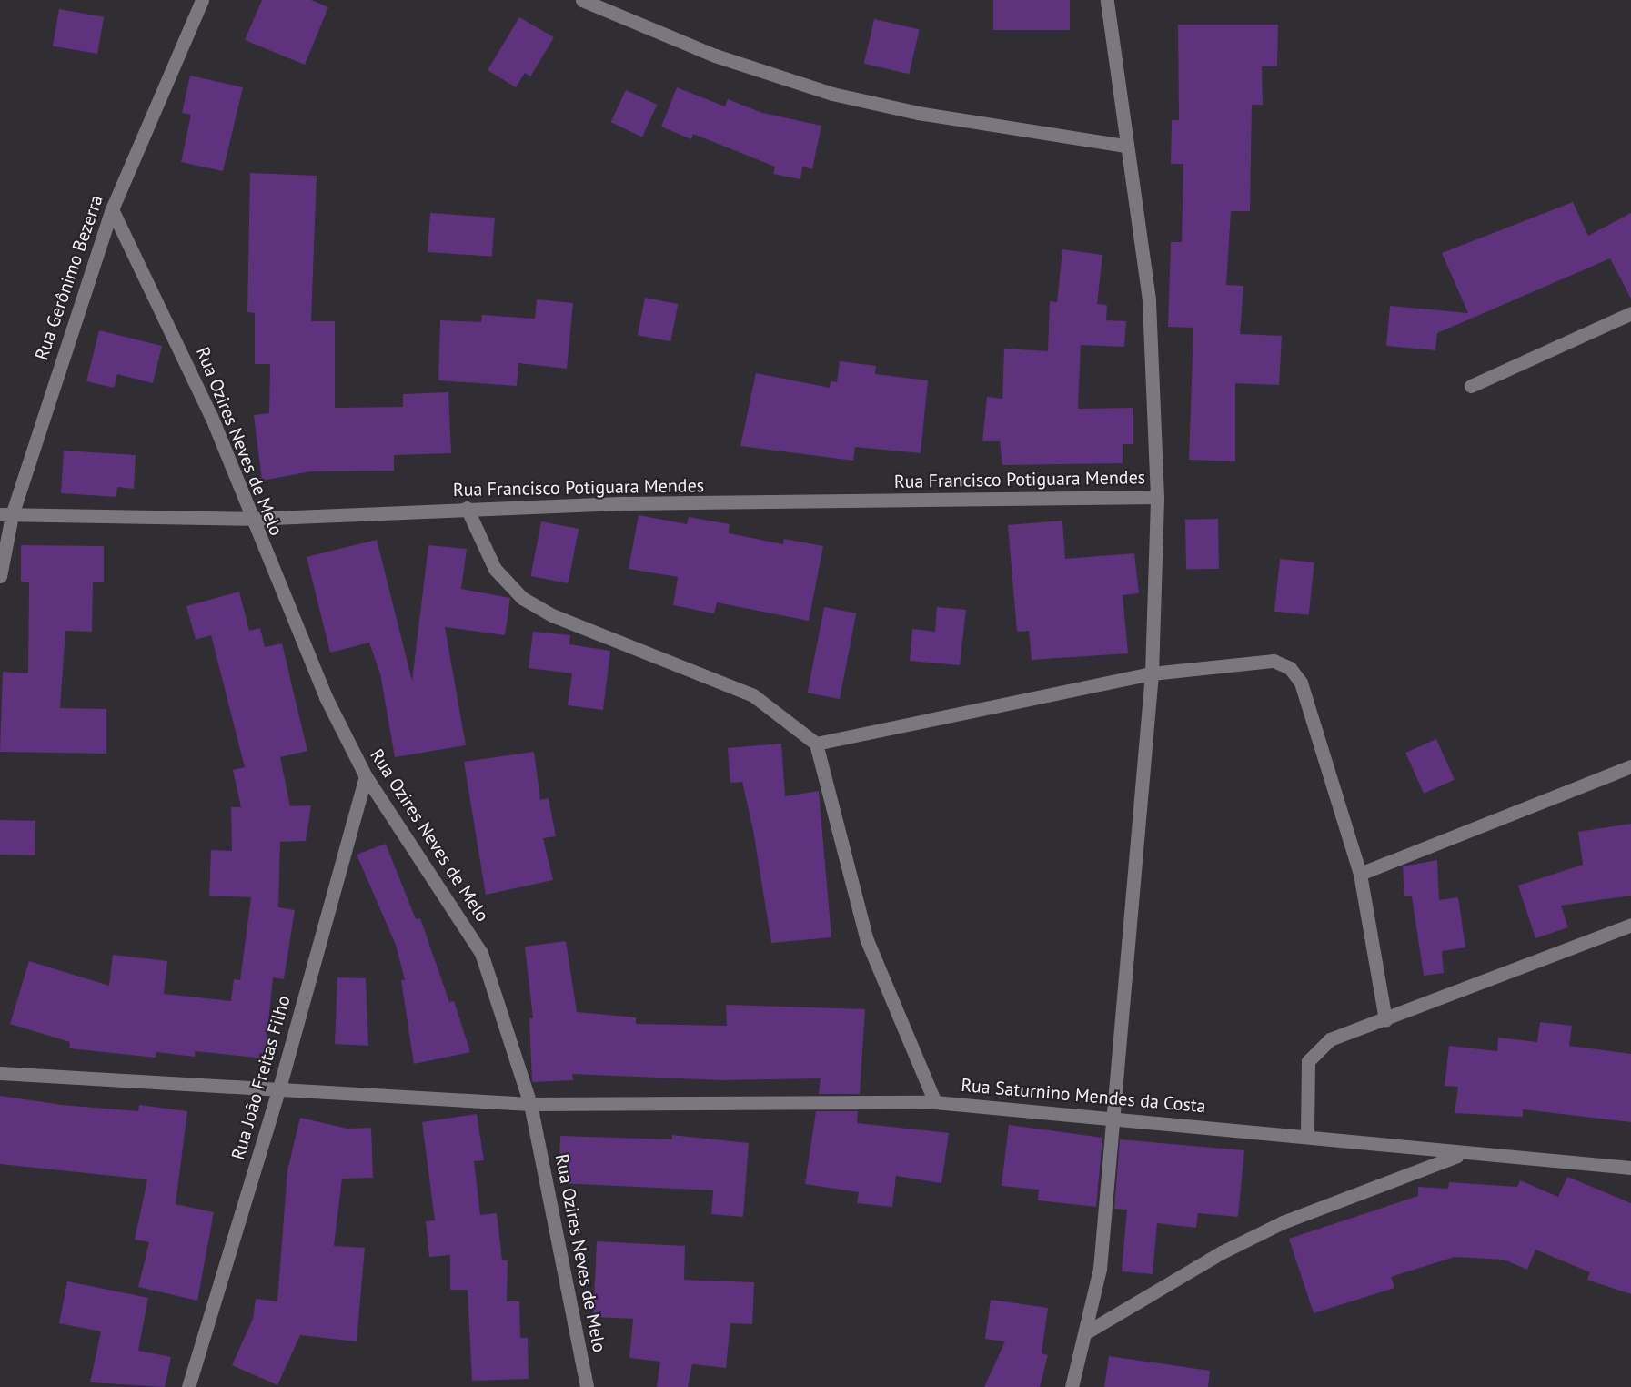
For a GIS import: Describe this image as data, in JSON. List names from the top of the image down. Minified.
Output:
{"streets":{"street":["Rua Gerônimo Bezerra","Rua Ozires Neves de Melo","Rua Francisco Potiguara Mendes","Rua João Freitas Filho","Rua Saturnino Mendes da Costa"]},"crossings":[["Rua Gerônimo Bezerra","Rua Ozires Neves de Melo"],["Rua Gerônimo Bezerra","Rua Francisco Potiguara Mendes"],["Rua Ozires Neves de Melo","Rua Francisco Potiguara Mendes"],["Rua Ozires Neves de Melo","Rua João Freitas Filho"],["Rua Ozires Neves de Melo","Rua Saturnino Mendes da Costa"],["Rua João Freitas Filho","Rua Saturnino Mendes da Costa"]]}
